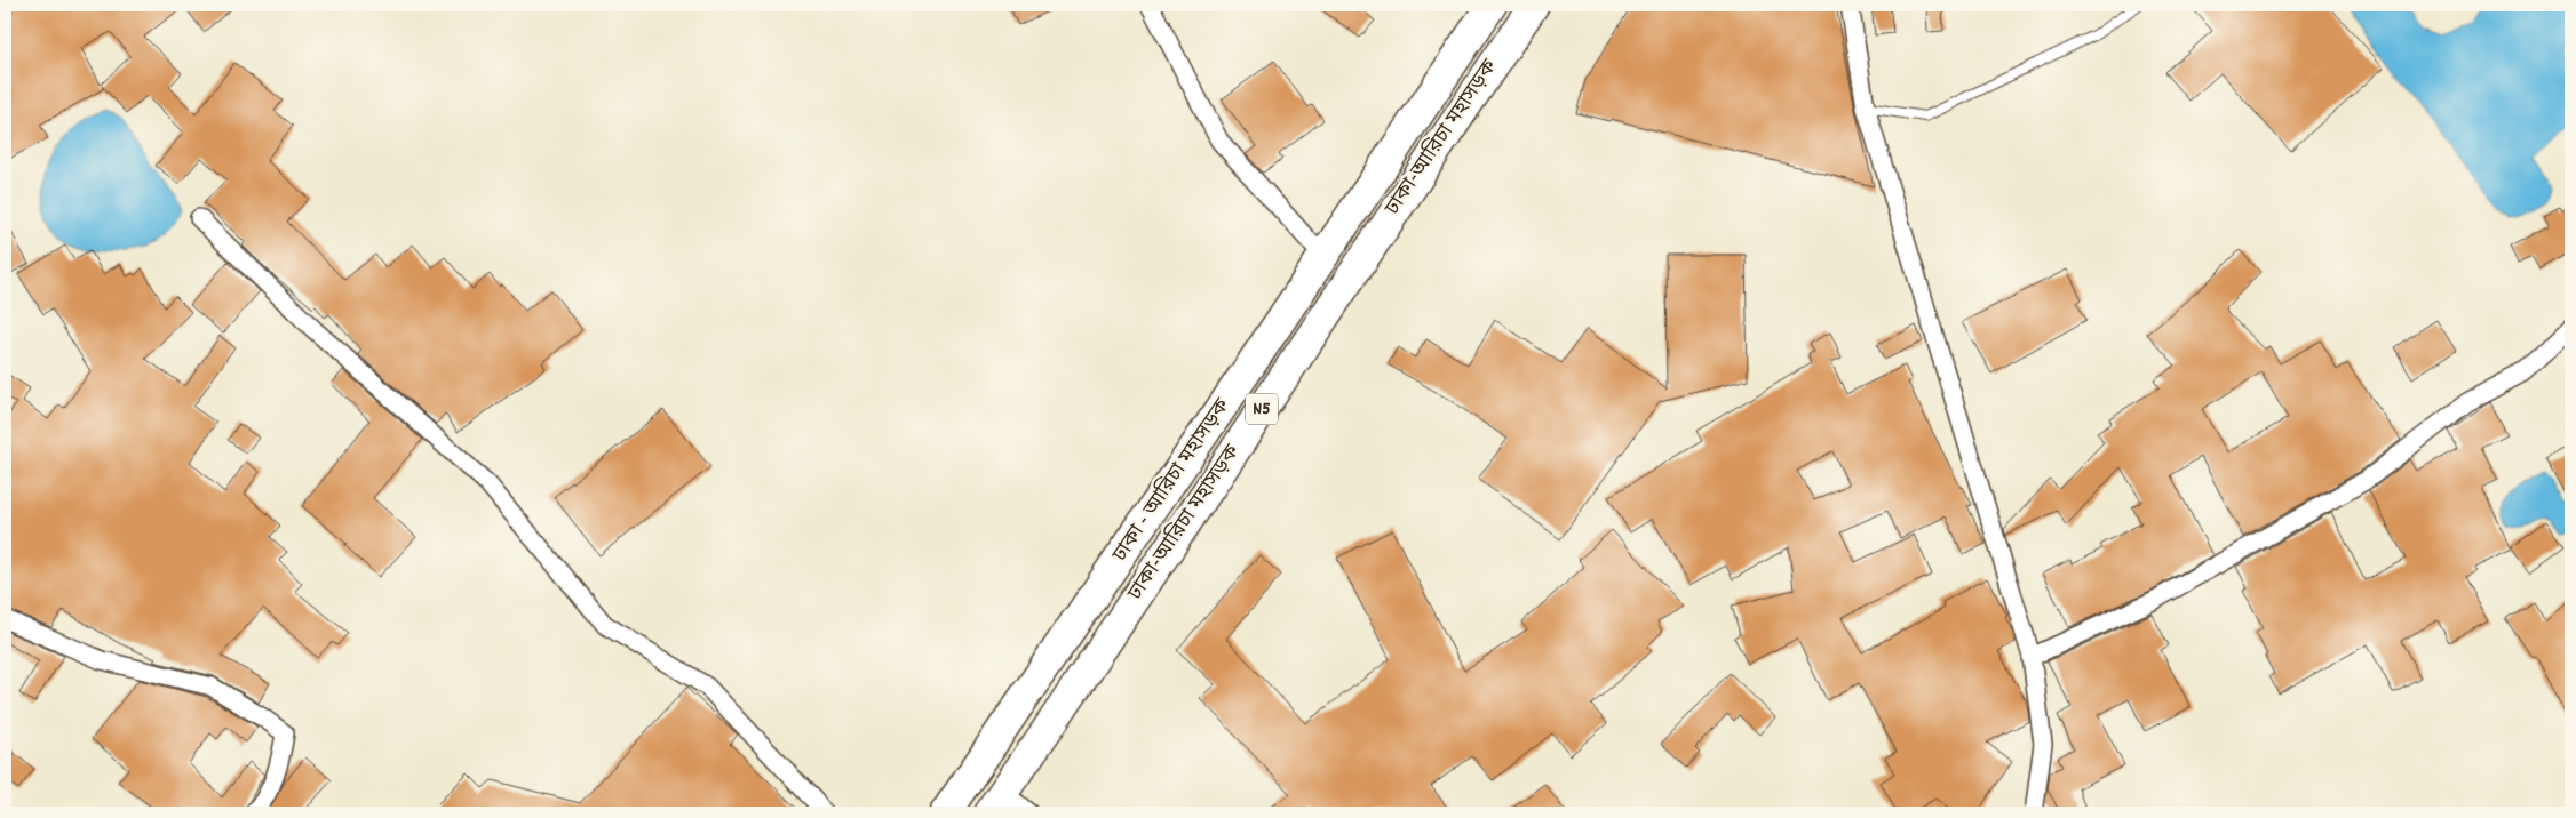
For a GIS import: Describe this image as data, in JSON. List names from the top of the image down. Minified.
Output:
{"streets":{"highway":["ঢাকা-আরিচা মহাসড়ক","N5","ঢাকা - আরিচা মহাসড়ক"]}}
